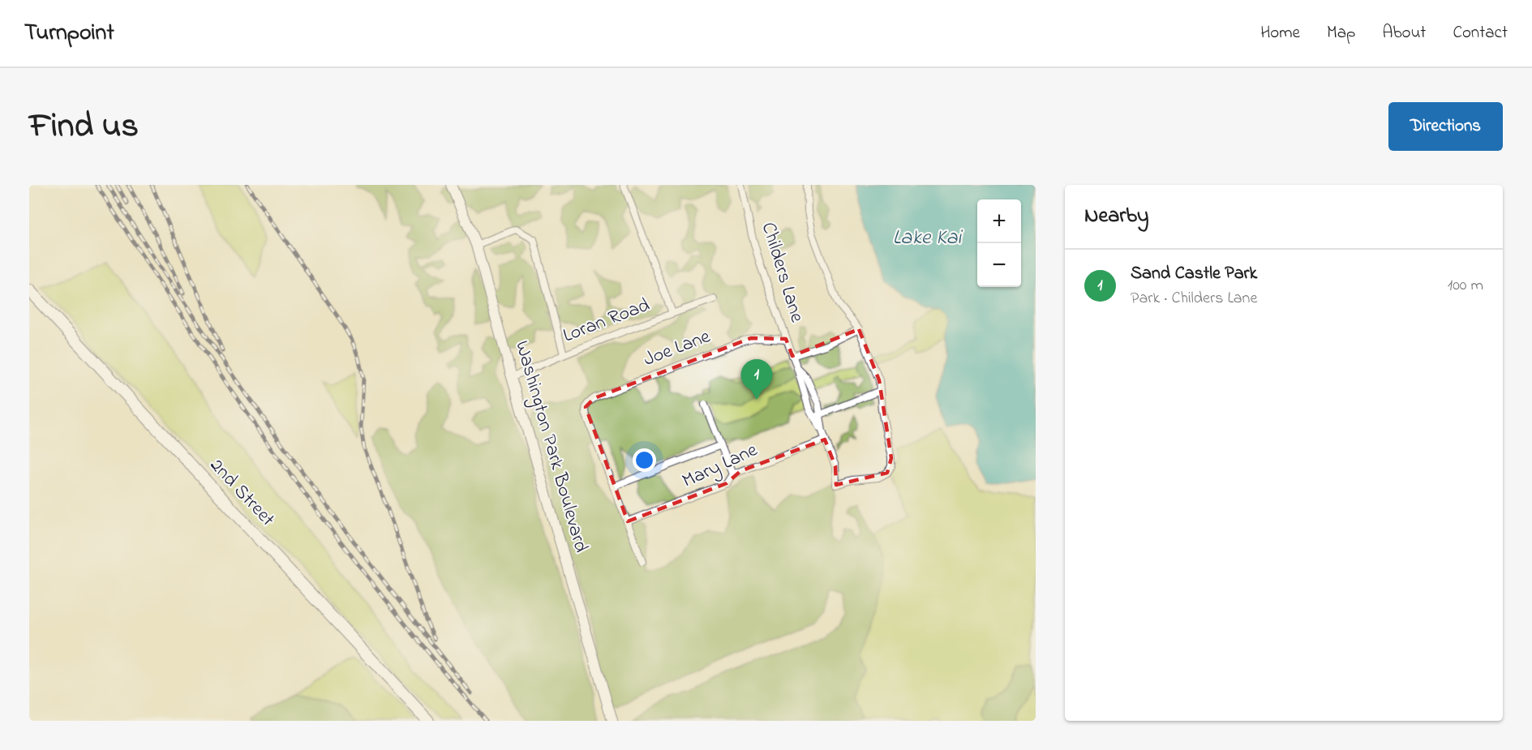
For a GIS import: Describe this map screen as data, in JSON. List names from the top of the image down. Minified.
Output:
{"streets":{"main road":["2nd Street"],"street":["Childers Lane","Loran Road","Joe Lane","Washington Park Boulevard","Mary Lane"]},"crossings":[["Childers Lane","Joe Lane"],["Childers Lane","Mary Lane"],["Loran Road","Washington Park Boulevard"]],"water":["Lake Kai"],"page":{"header":"Turnpoint","nav":["Home","Map","About","Contact"],"title":"Find us","buttons":"Directions","heading":"Nearby","map_buttons":["+","−"],"list":[{"mark":"1","name":"Sand Castle Park","note":"Park · Childers Lane","value":"100 m"}],"pins":"1"}}
